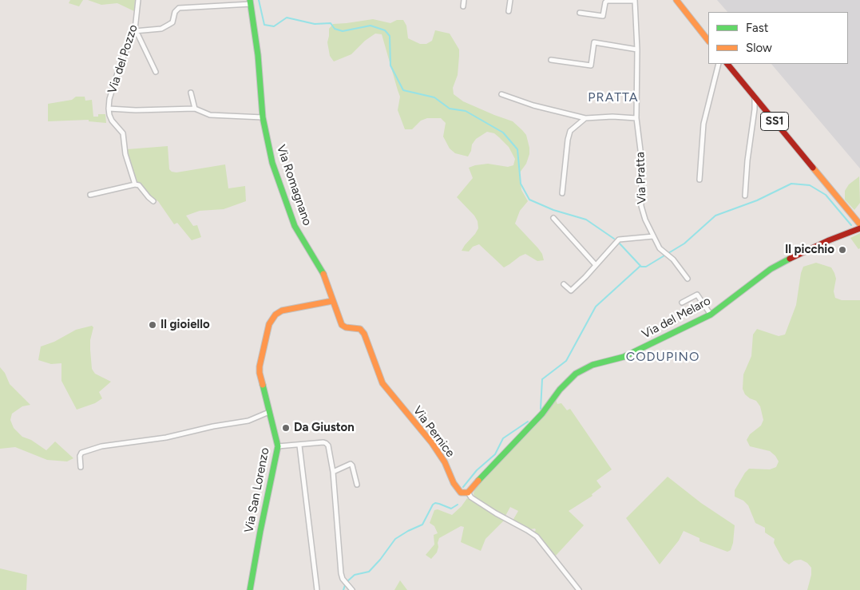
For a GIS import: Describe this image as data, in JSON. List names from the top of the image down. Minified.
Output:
{"streets":{"street":["Via del Pozzo","SS1","Via Pratta","Via Romagnano","Via del Melaro","Via Pernice","Via San Lorenzo"]},"crossings":[["Via del Pozzo","Via Romagnano"],["Via Romagnano","Via Pernice"],["Via Romagnano","Via San Lorenzo"],["Via del Melaro","Via Pernice"],["Via Pernice","Via San Lorenzo"]],"districts":["PRATTA","CODUPINO"],"places":["Il picchio","Il gioiello","Da Giuston"],"legend":["Fast","Slow"]}
